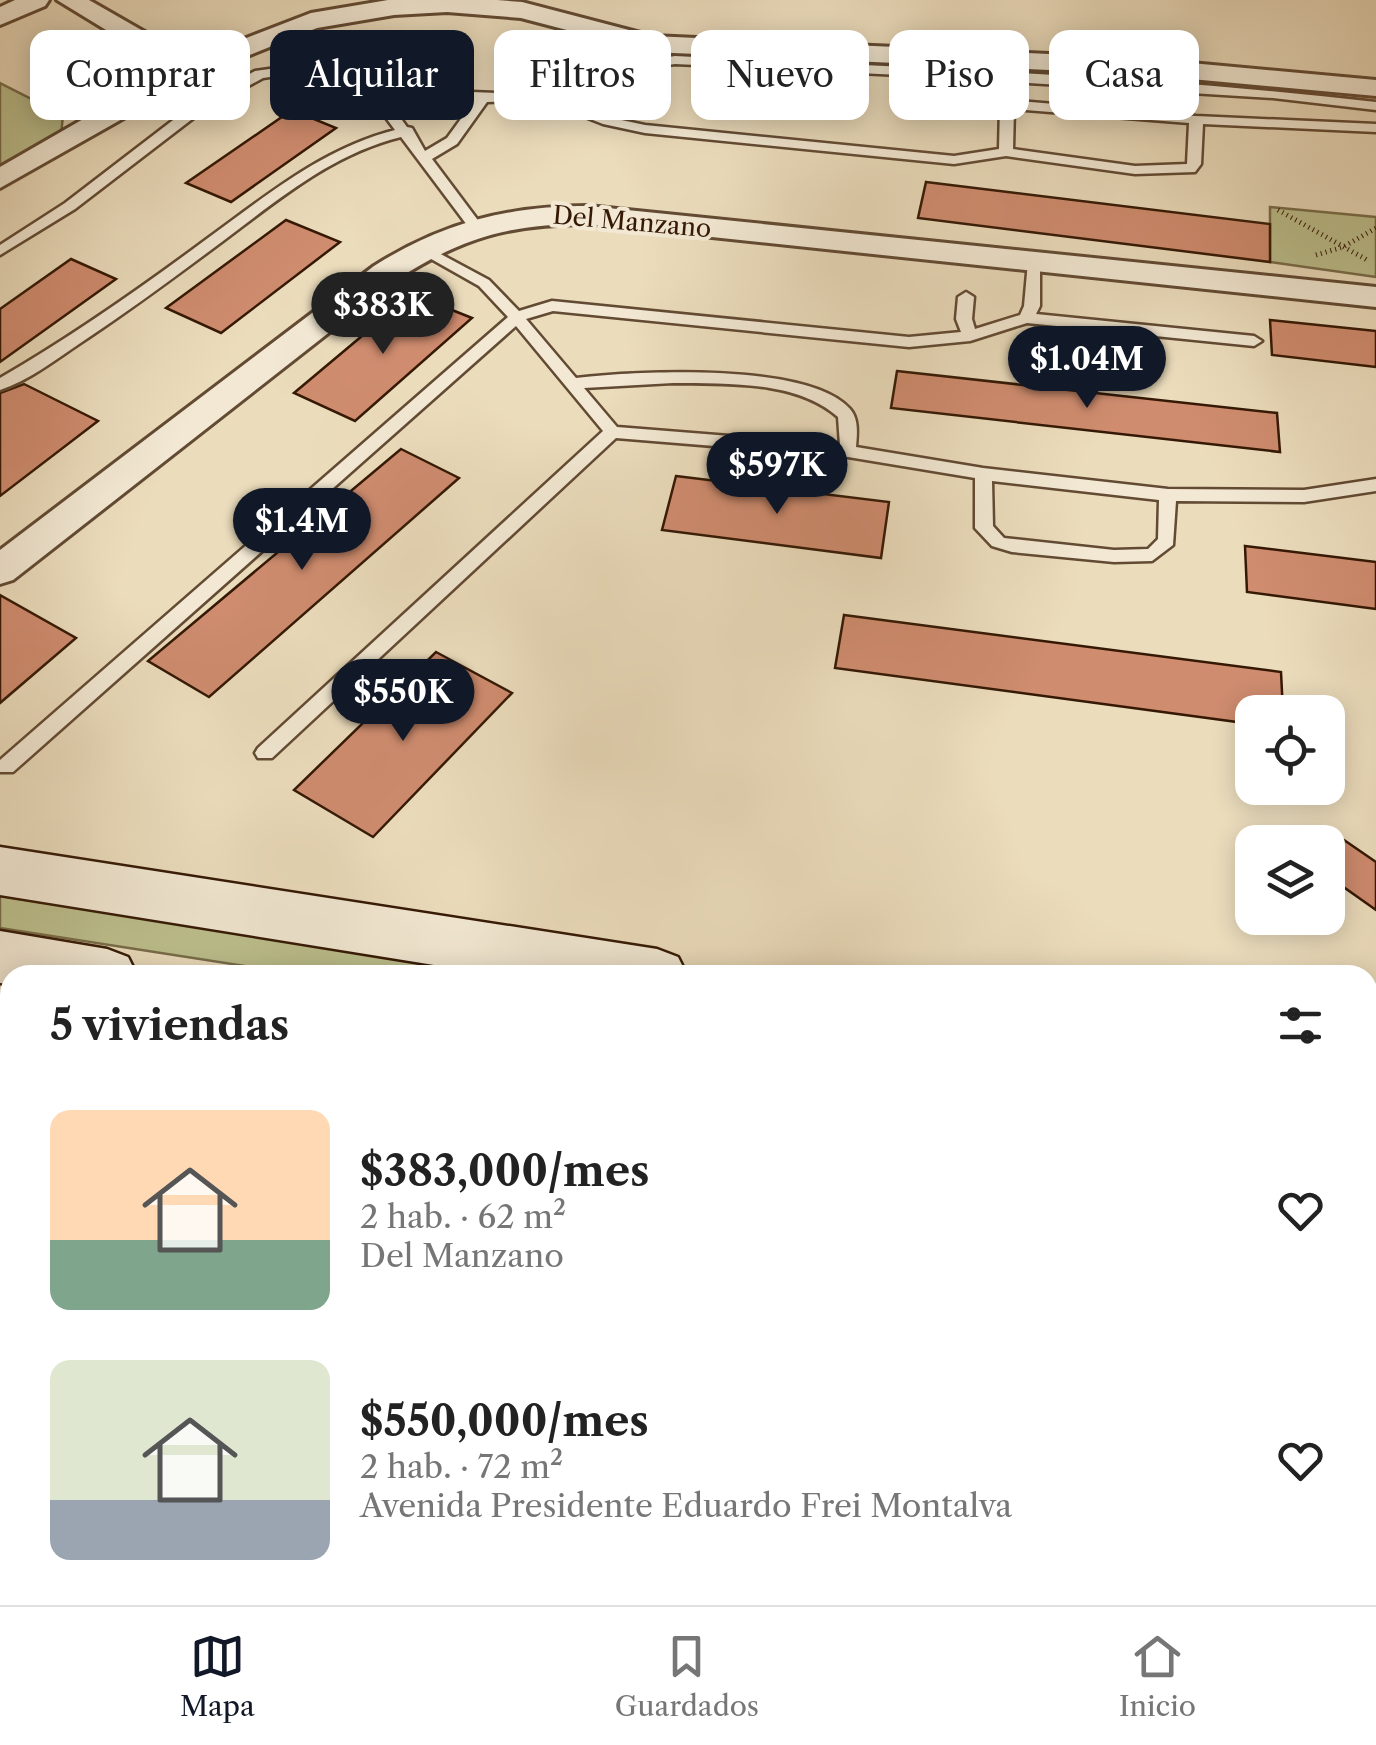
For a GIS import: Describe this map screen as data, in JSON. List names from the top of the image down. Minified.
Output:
{"streets":{"street":["Del Manzano"]},"page":{"chip":["Comprar","Alquilar","Filtros","Nuevo","Piso","Casa"],"price":["$383K","$1.04M","$597K","$1.4M","$550K"],"heading":"5 viviendas","list":[{"name":"$383,000/mes","note":"2 hab. · 62 m² · Del Manzano"},{"name":"$550,000/mes","note":"2 hab. · 72 m² · Avenida Presidente Eduardo Frei Montalva"}],"tabs":["Mapa","Guardados","Inicio"]}}
